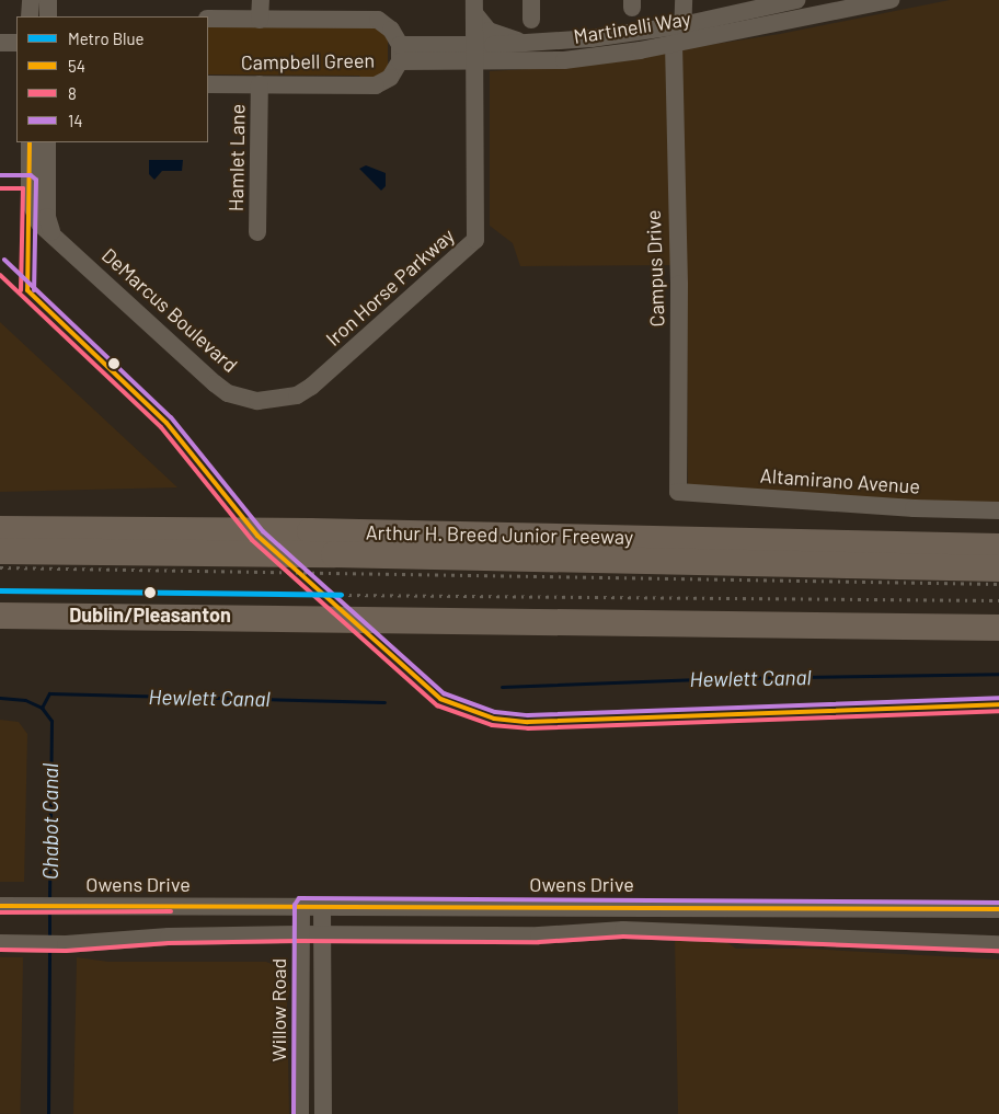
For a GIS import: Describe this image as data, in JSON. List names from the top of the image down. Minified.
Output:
{"streets":{"highway":["Arthur H. Breed Junior Freeway"],"street":["Martinelli Way","Campbell Green","Hamlet Lane","Campus Drive","Iron Horse Parkway","DeMarcus Boulevard","Altamirano Avenue","Owens Drive","Willow Road"]},"crossings":[["Martinelli Way","Campbell Green"],["Martinelli Way","Campus Drive"],["Martinelli Way","Iron Horse Parkway"],["Campbell Green","Hamlet Lane"],["Campbell Green","Iron Horse Parkway"],["Campus Drive","Altamirano Avenue"],["Iron Horse Parkway","DeMarcus Boulevard"],["Owens Drive","Willow Road"]],"water":["Hewlett Canal","Chabot Canal"],"places":["Dublin/Pleasanton"],"lines":["transit line 54","transit line 14","transit line 8","metro line Blue"],"legend":["Metro Blue","54","8","14"]}
